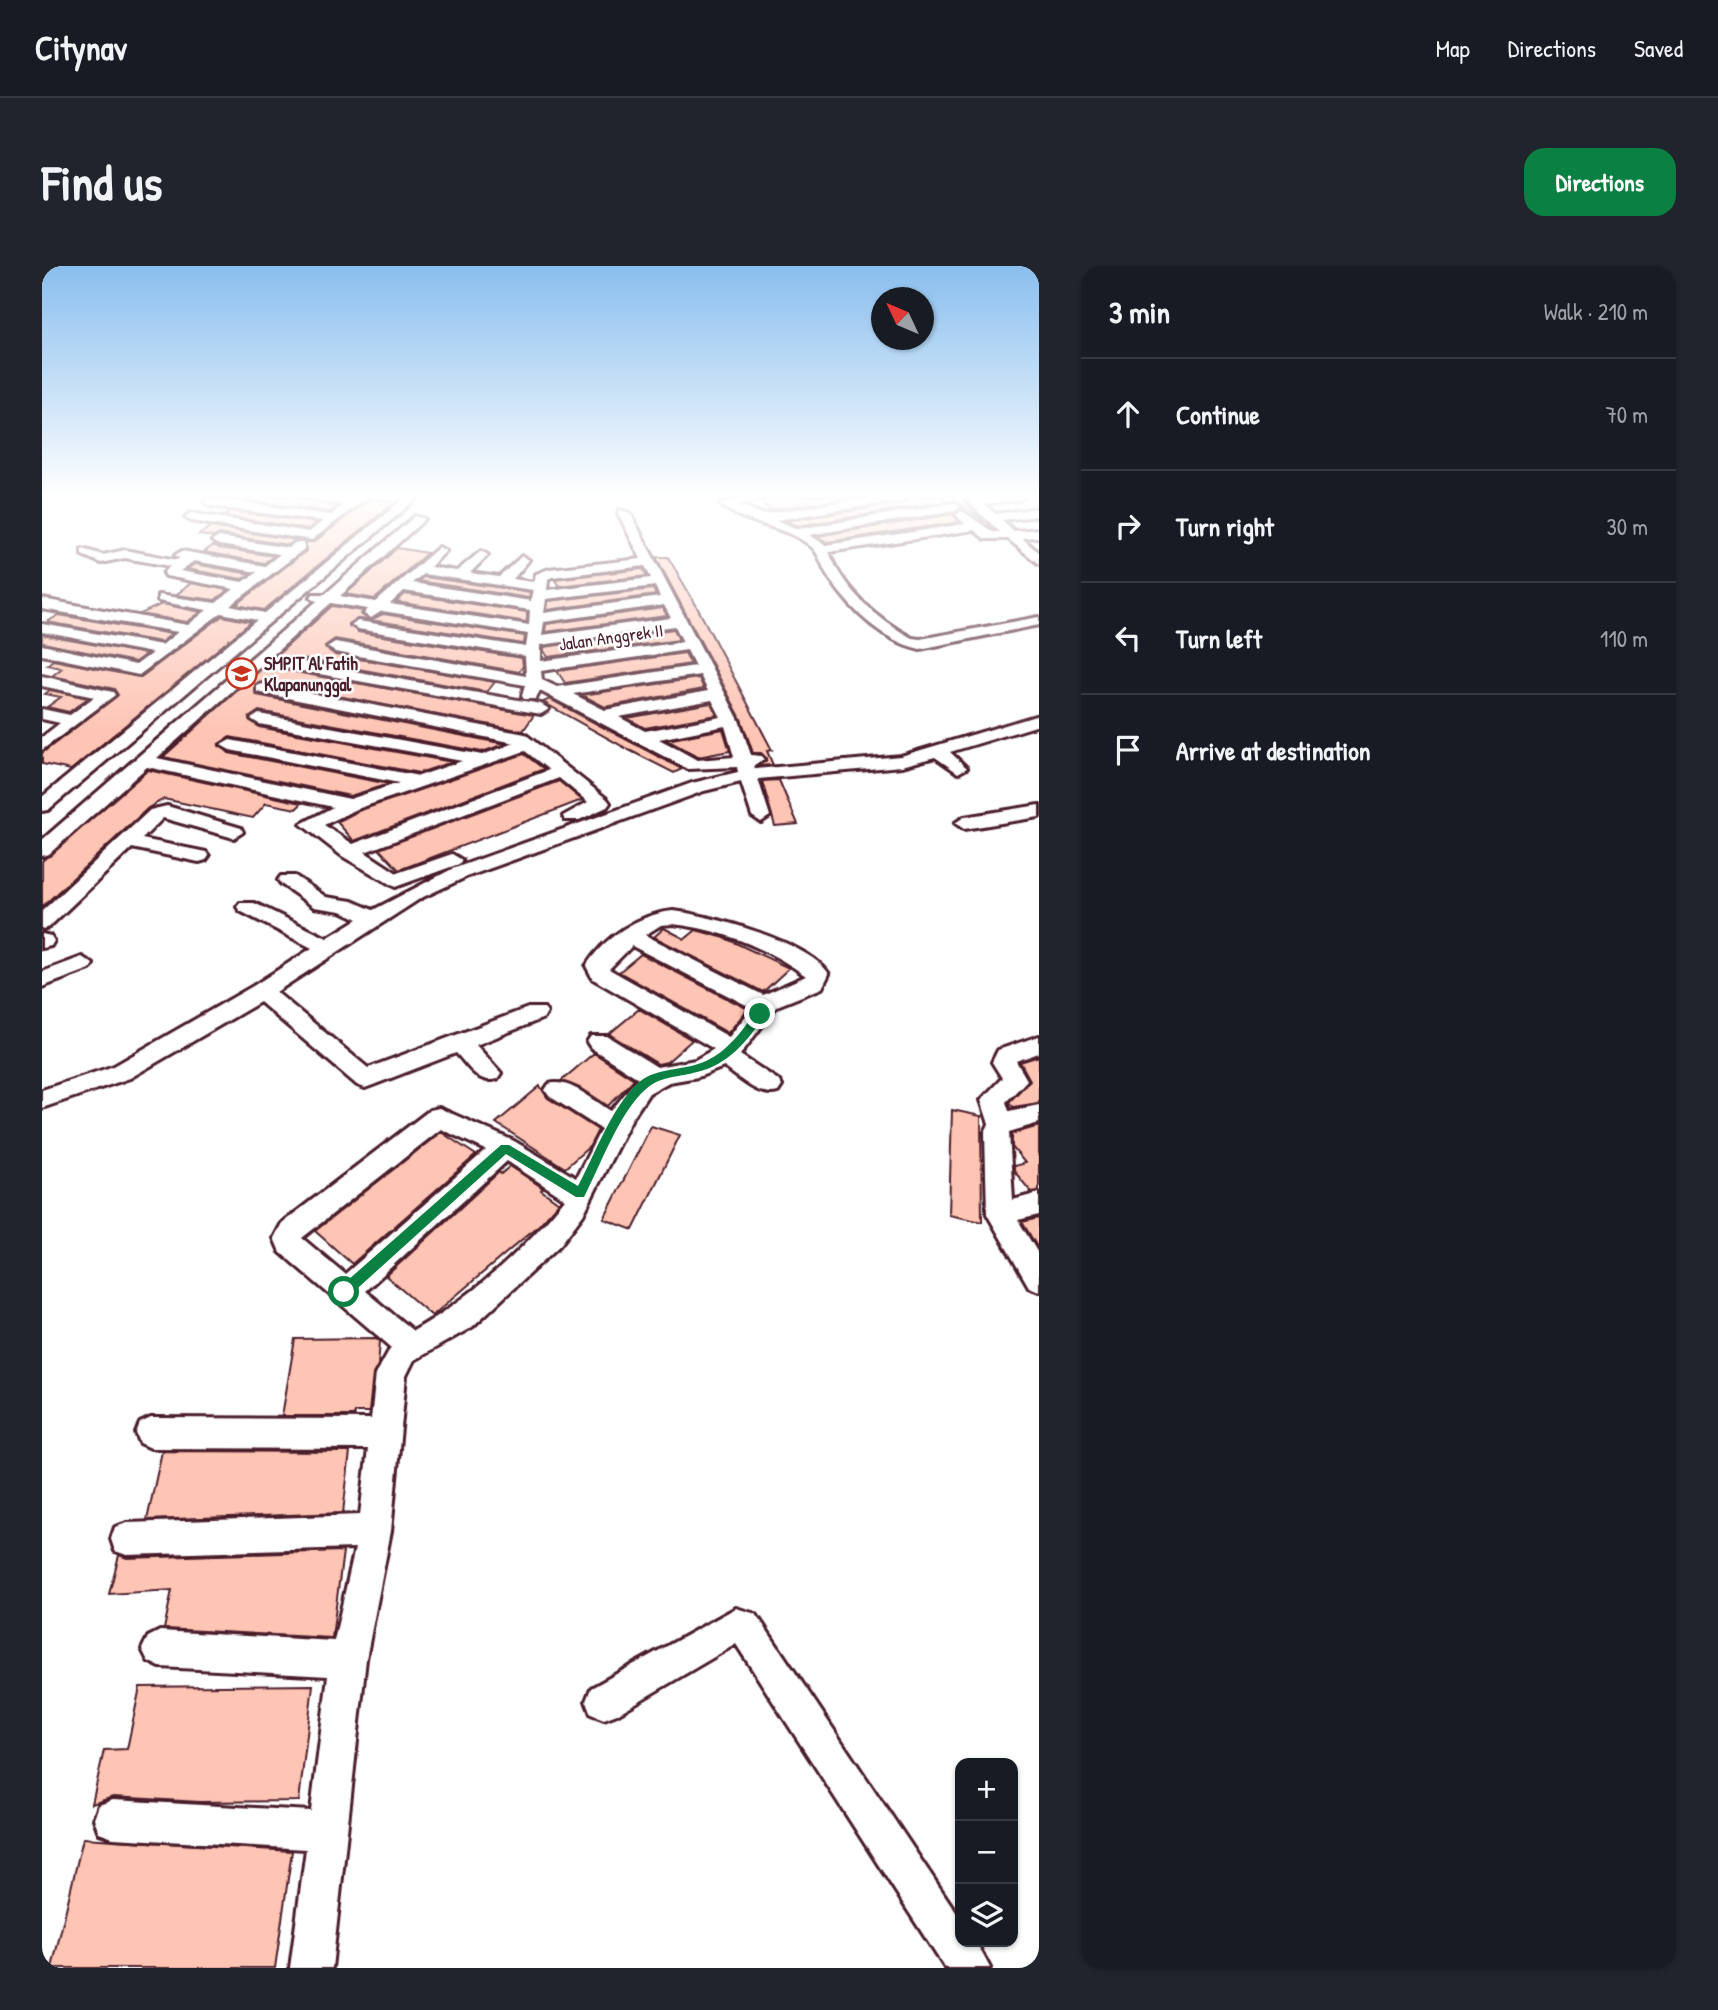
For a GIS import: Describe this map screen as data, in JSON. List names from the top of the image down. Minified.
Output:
{"streets":{"street":["Jalan Anggrek II"]},"places":{"school or university":["SMPIT Al Fatih Klapanunggal"]},"north":"top left","page":{"header":"Citynav","nav":["Map","Directions","Saved"],"buttons":"Directions","title":"Find us","heading":["3 min","Walk · 210 m"],"list":[["Continue","70 m"],["Turn right","30 m"],["Turn left","110 m"],"Arrive at destination"],"map_buttons":["+","−"]}}
